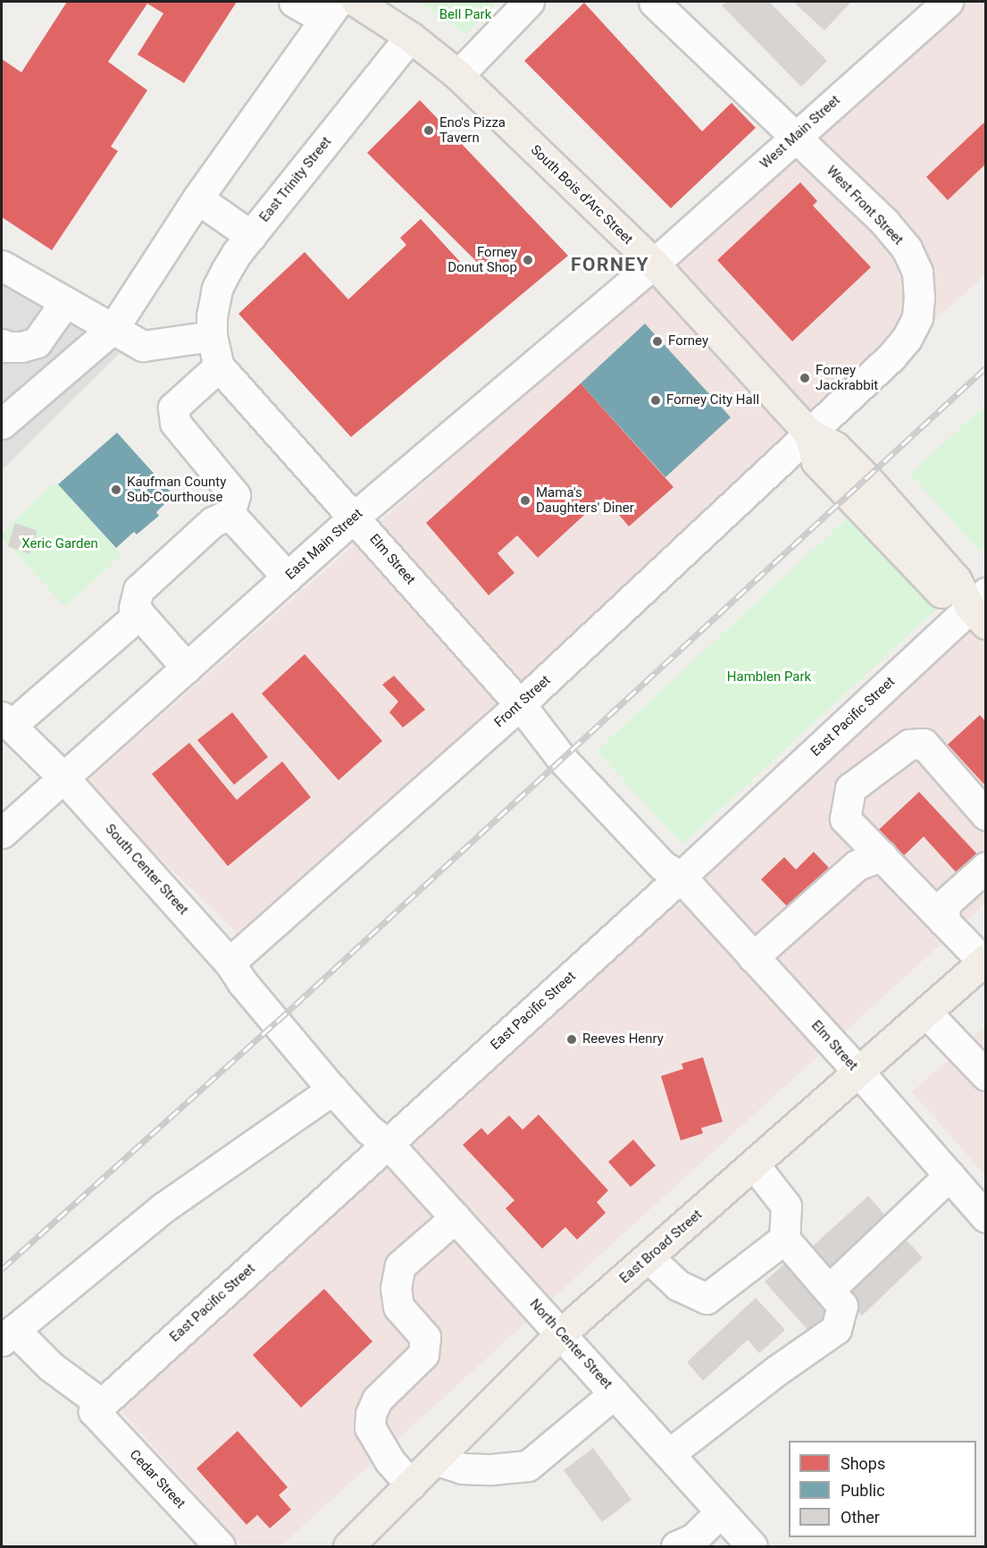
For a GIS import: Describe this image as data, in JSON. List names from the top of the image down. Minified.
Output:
{"streets":{"main road":["South Bois d'Arc Street","East Broad Street"],"street":["West Main Street","East Trinity Street","West Front Street","East Main Street","Elm Street","Front Street","East Pacific Street","South Center Street","North Center Street","Cedar Street"]},"crossings":[["West Main Street","South Bois d'Arc Street"],["West Main Street","West Front Street"],["West Main Street","East Main Street"],["East Trinity Street","South Bois d'Arc Street"],["East Trinity Street","Elm Street"],["South Bois d'Arc Street","West Front Street"],["South Bois d'Arc Street","East Main Street"],["South Bois d'Arc Street","Front Street"],["South Bois d'Arc Street","East Pacific Street"],["West Front Street","Front Street"],["East Main Street","Elm Street"],["East Main Street","South Center Street"],["Elm Street","Front Street"],["Elm Street","East Pacific Street"],["Elm Street","East Broad Street"],["Front Street","South Center Street"],["East Pacific Street","North Center Street"],["East Pacific Street","Cedar Street"],["South Center Street","North Center Street"],["East Broad Street","North Center Street"]],"districts":["FORNEY"],"parks":["Bell Park","Xeric Garden","Hamblen Park"],"places":["Eno's Pizza Tavern","Forney Donut Shop","Forney","Forney Jackrabbit","Forney City Hall","Kaufman County Sub-Courthouse","Mama's Daughters' Diner","Reeves Henry"],"legend":["Shops","Public","Other"]}
